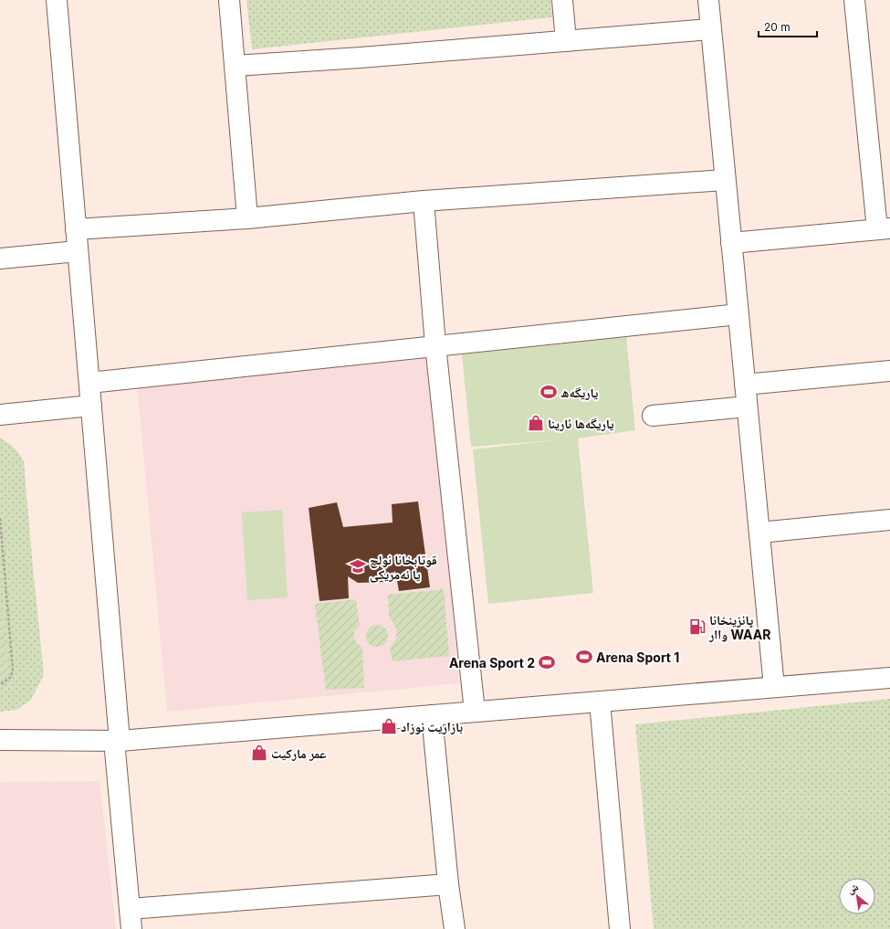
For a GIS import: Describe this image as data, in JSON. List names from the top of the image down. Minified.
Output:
{"places":{"sports":["یاریگه‌ه","Arena Sport 1","Arena Sport 2"],"shop":["ياريگەها ئارينا","بازاريت نوزاد","عمر ماركيت"],"school or university":["قوتابخانا نولچ يا ئەمريكى"],"fuel station":["پانزینخانا واار WAAR"]},"scale_bar":"20 m","north":"top left"}
